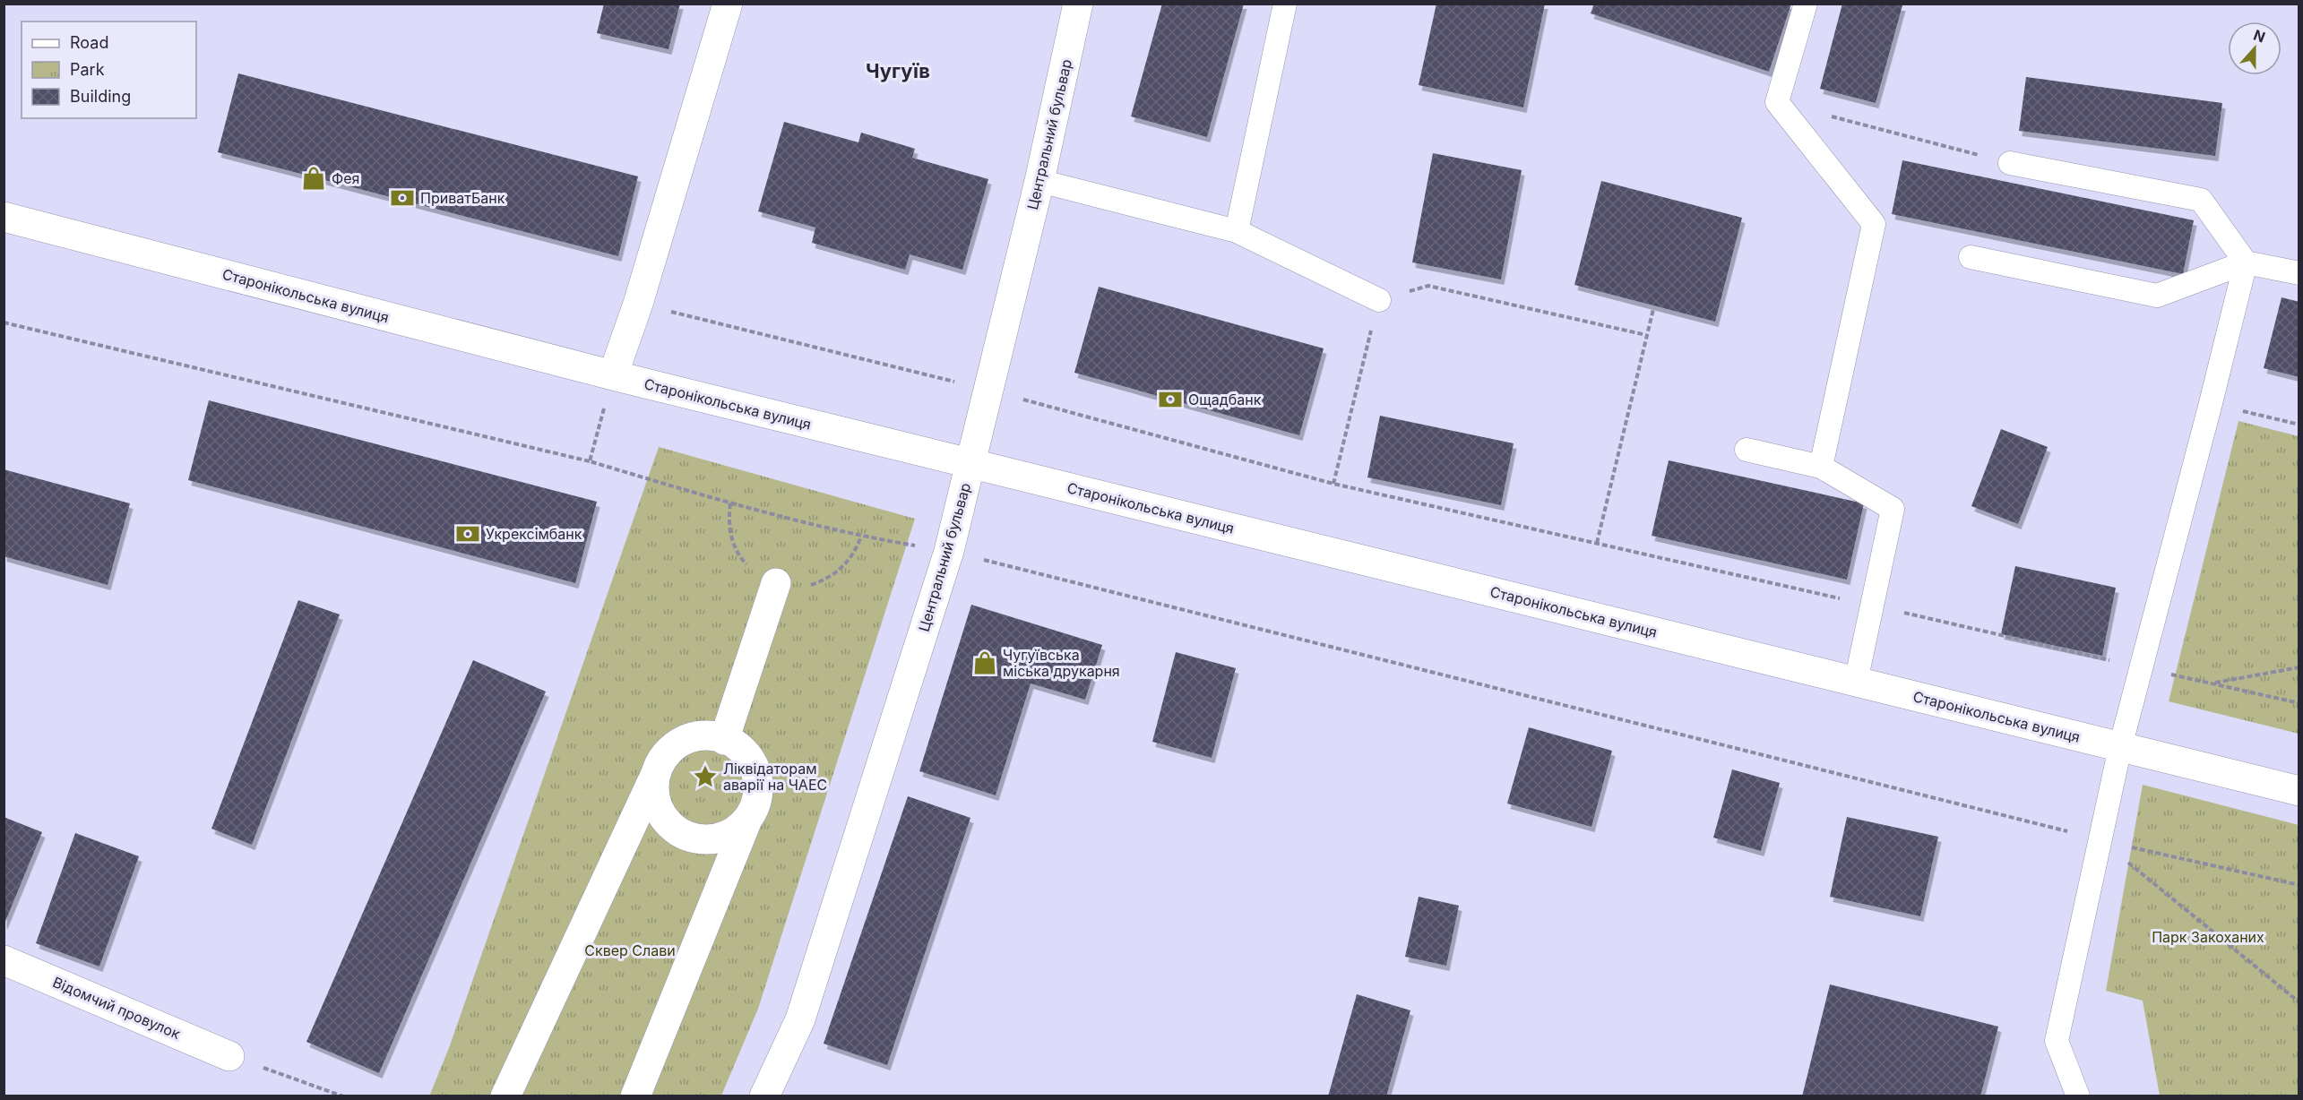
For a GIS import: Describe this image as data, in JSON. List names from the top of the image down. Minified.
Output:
{"streets":{"street":["Центральний бульвар","Старонікольська вулиця","Відомчий провулок"]},"crossings":[["Центральний бульвар","Старонікольська вулиця"]],"districts":["Чугуїв"],"parks":["Парк Закоханих","Сквер Слави"],"places":{"shop":["Фея","Чугуївська міська друкарня"],"bank":["ПриватБанк","Ощадбанк","Укрексімбанк"],"place":["Ліквідаторам аварії на ЧАЕС"]},"legend":["Road","Park","Building"],"north":"top"}
